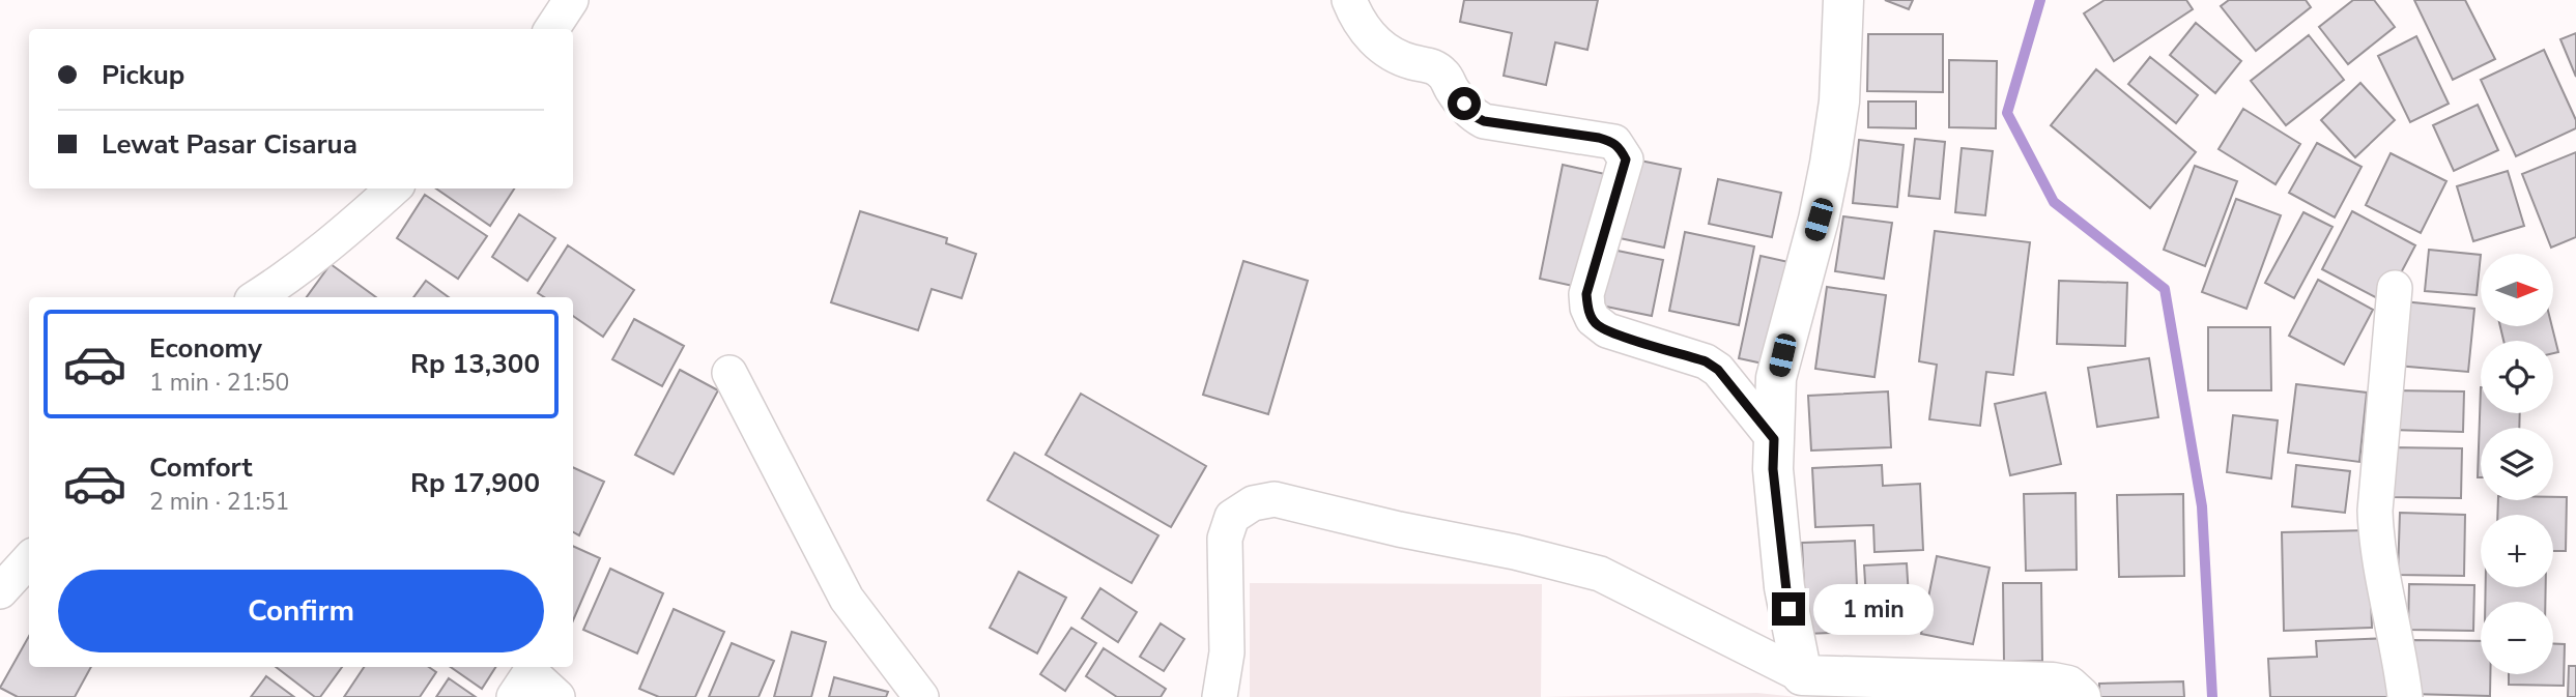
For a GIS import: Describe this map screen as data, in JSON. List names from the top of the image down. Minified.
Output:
{"north":"right","page":{"banner":["Pickup","Lewat Pasar Cisarua"],"map_buttons":["+","−"],"list":[{"name":"Economy","note":"1 min · 21:50","value":"Rp 13,300"},{"name":"Comfort","note":"2 min · 21:51","value":"Rp 17,900"}],"buttons":"Confirm","bubble":"1 min"}}
